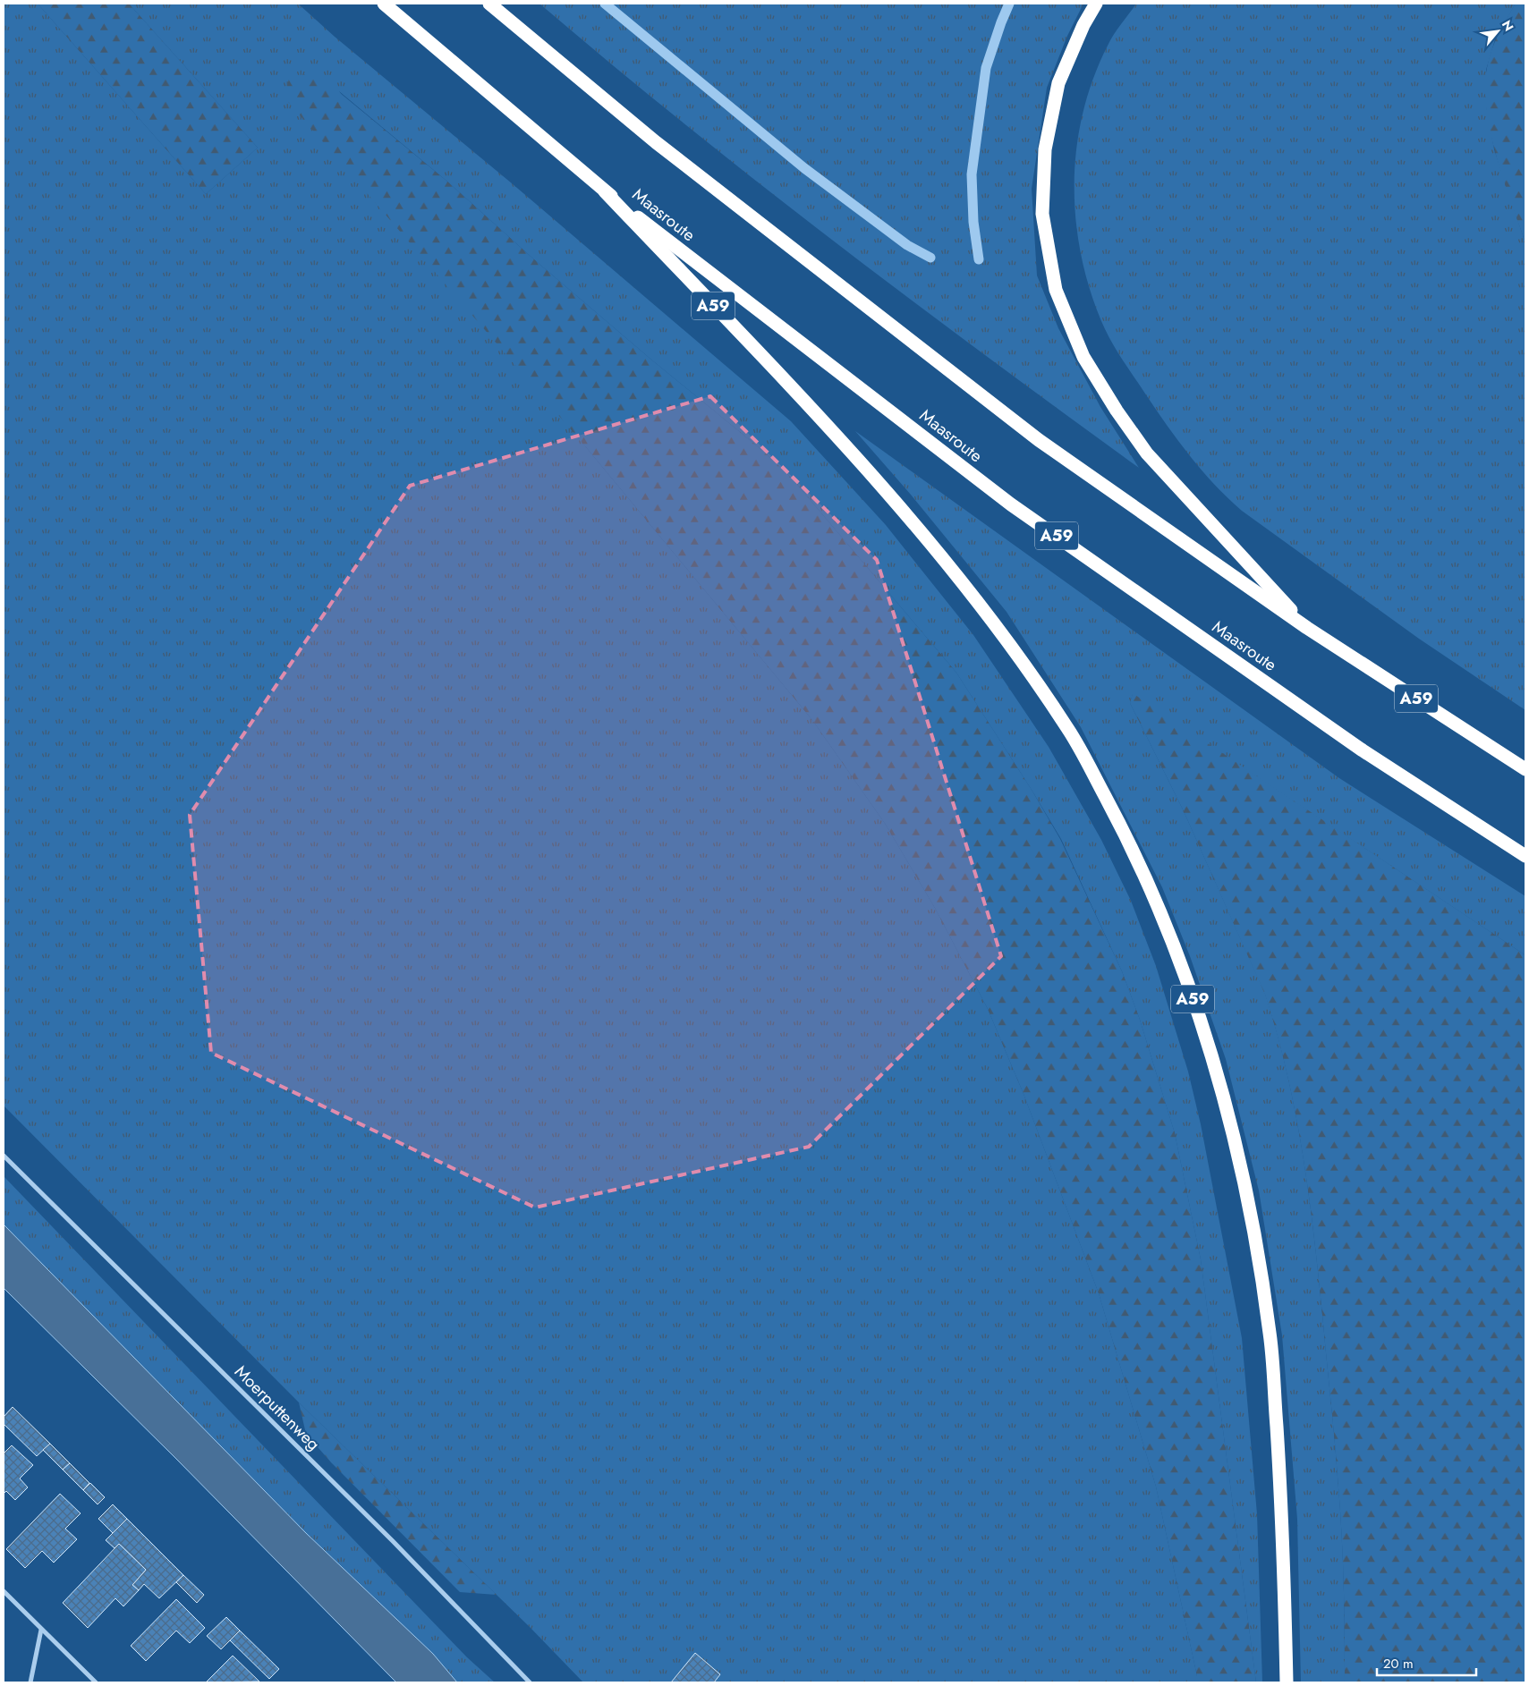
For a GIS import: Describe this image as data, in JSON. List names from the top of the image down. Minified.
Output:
{"streets":{"highway":["Maasroute","A59"],"street":["Moerputtenweg"]},"crossings":[["Maasroute","A59"]],"scale_bar":"20 m","north":"top right"}
